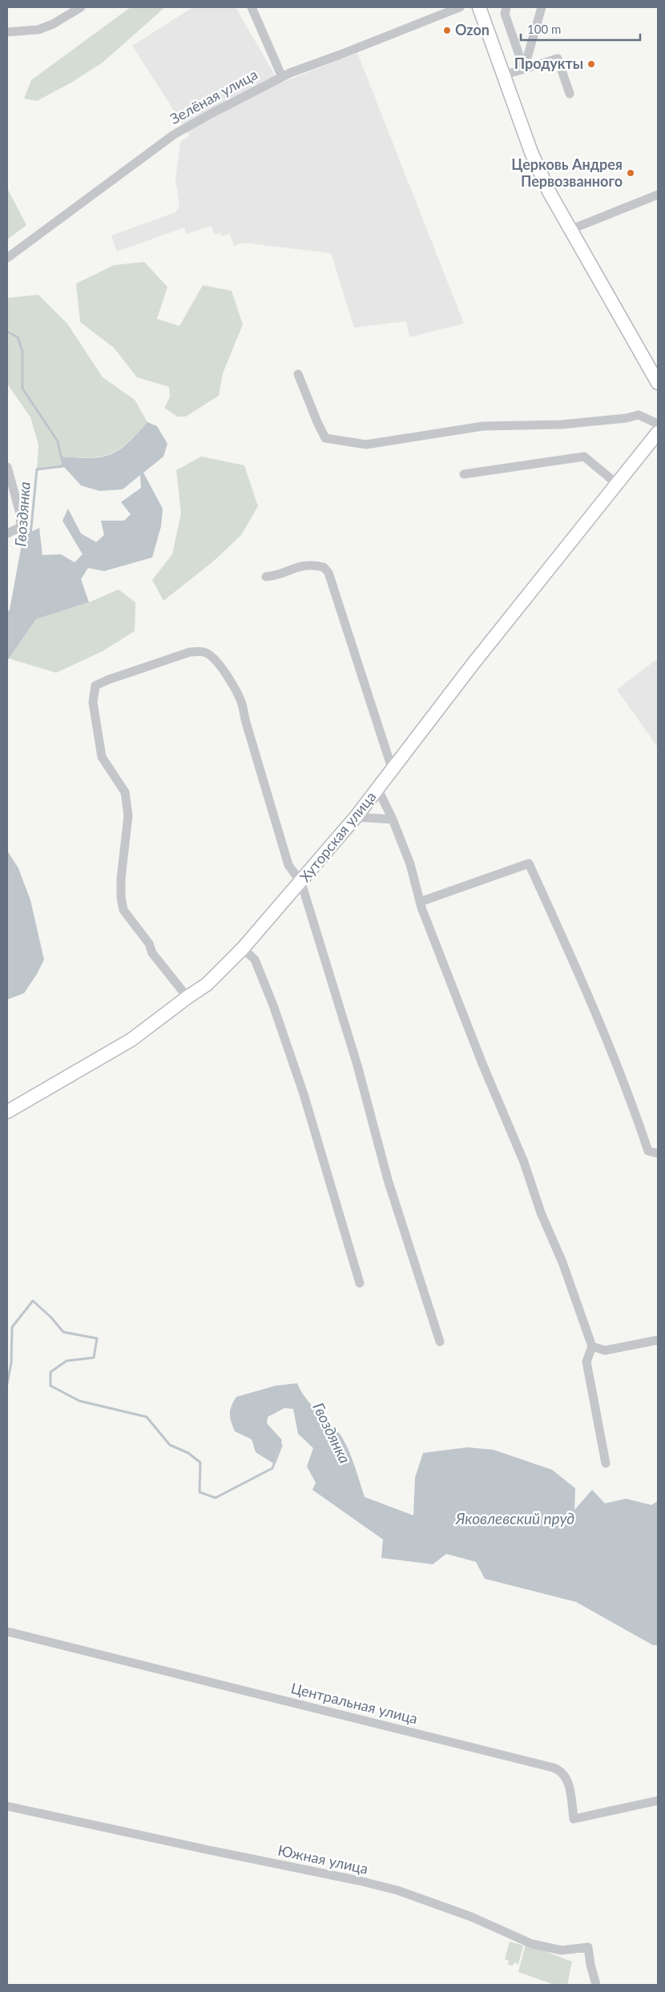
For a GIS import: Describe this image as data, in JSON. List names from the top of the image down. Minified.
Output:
{"streets":{"main road":["Хуторская улица"],"street":["Зелёная улица","Центральная улица","Южная улица"]},"water":["Гвоздянка","Яковлевский пруд"],"places":["Ozon","Продукты","Церковь Андрея Первозванного"],"scale_bar":"100 m"}
